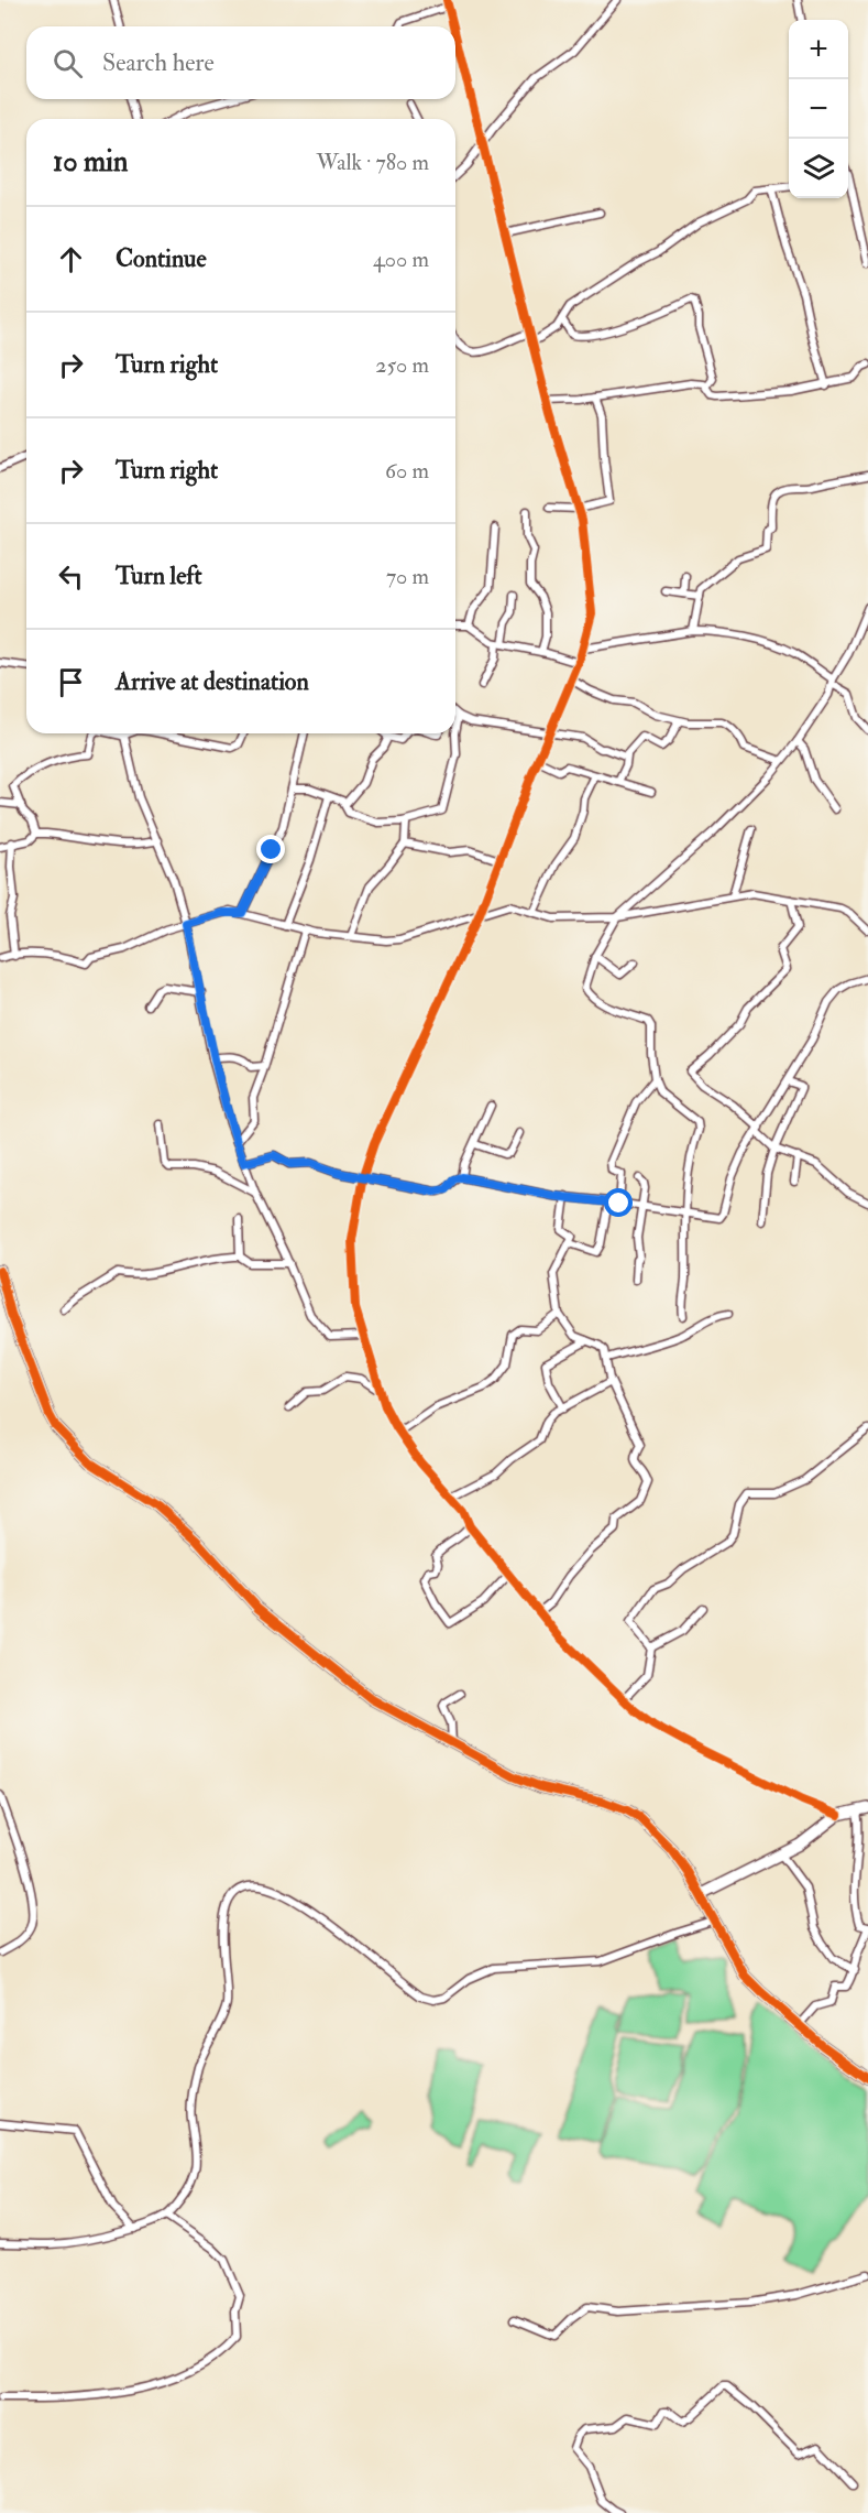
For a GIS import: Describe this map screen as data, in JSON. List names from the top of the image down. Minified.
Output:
{"page":{"map_buttons":["+","−"],"search":"Search here","heading":["10 min","Walk · 780 m"],"list":[["Continue","400 m"],["Turn right","250 m"],["Turn right","60 m"],["Turn left","70 m"],"Arrive at destination"]}}
